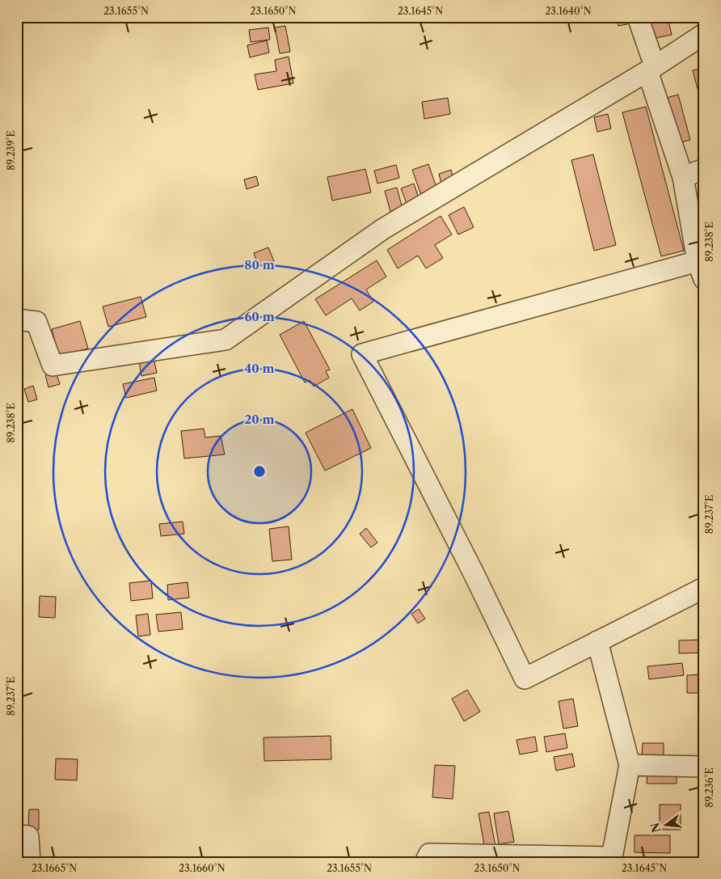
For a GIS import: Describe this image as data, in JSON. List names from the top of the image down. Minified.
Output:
{"north":"left","coordinates":["23.1655°N","23.1650°N","23.1645°N","23.1640°N","89.239°E","89.238°E","89.237°E","89.236°E","23.1665°N","23.1660°N"],"rings":["80 m","60 m","40 m","20 m"]}
